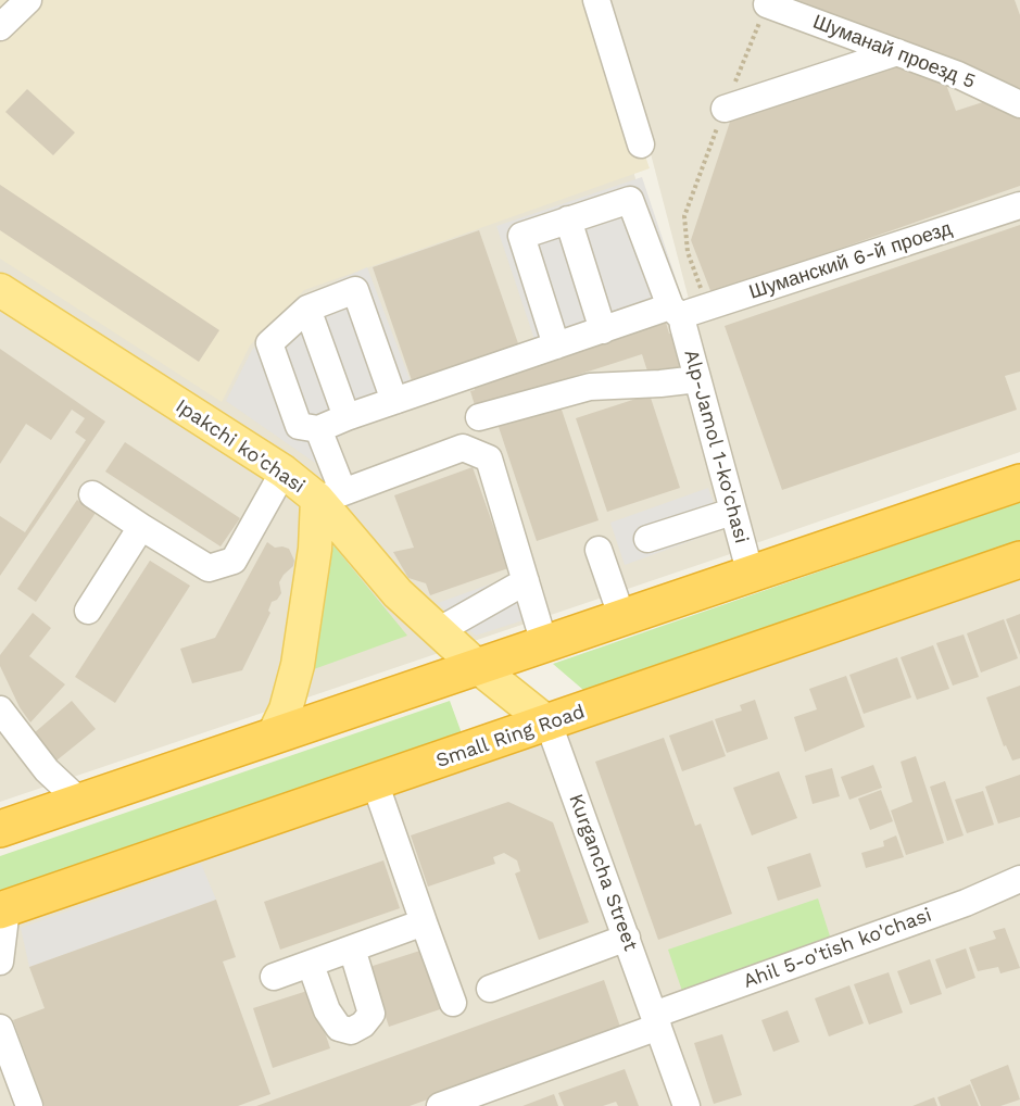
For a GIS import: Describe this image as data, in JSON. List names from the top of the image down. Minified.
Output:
{"streets":{"highway":["Small Ring Road"],"main road":["Ipakchi ko'chasi"],"street":["Шуманай проезд 5","Шуманский 6-й проезд","Alp-Jamol 1-ko'chasi","Kurgancha Street","Ahil 5-o'tish ko'chasi"]},"crossings":[["Шуманский 6-й проезд","Alp-Jamol 1-ko'chasi"],["Small Ring Road","Kurgancha Street"],["Kurgancha Street","Ahil 5-o'tish ko'chasi"]]}
